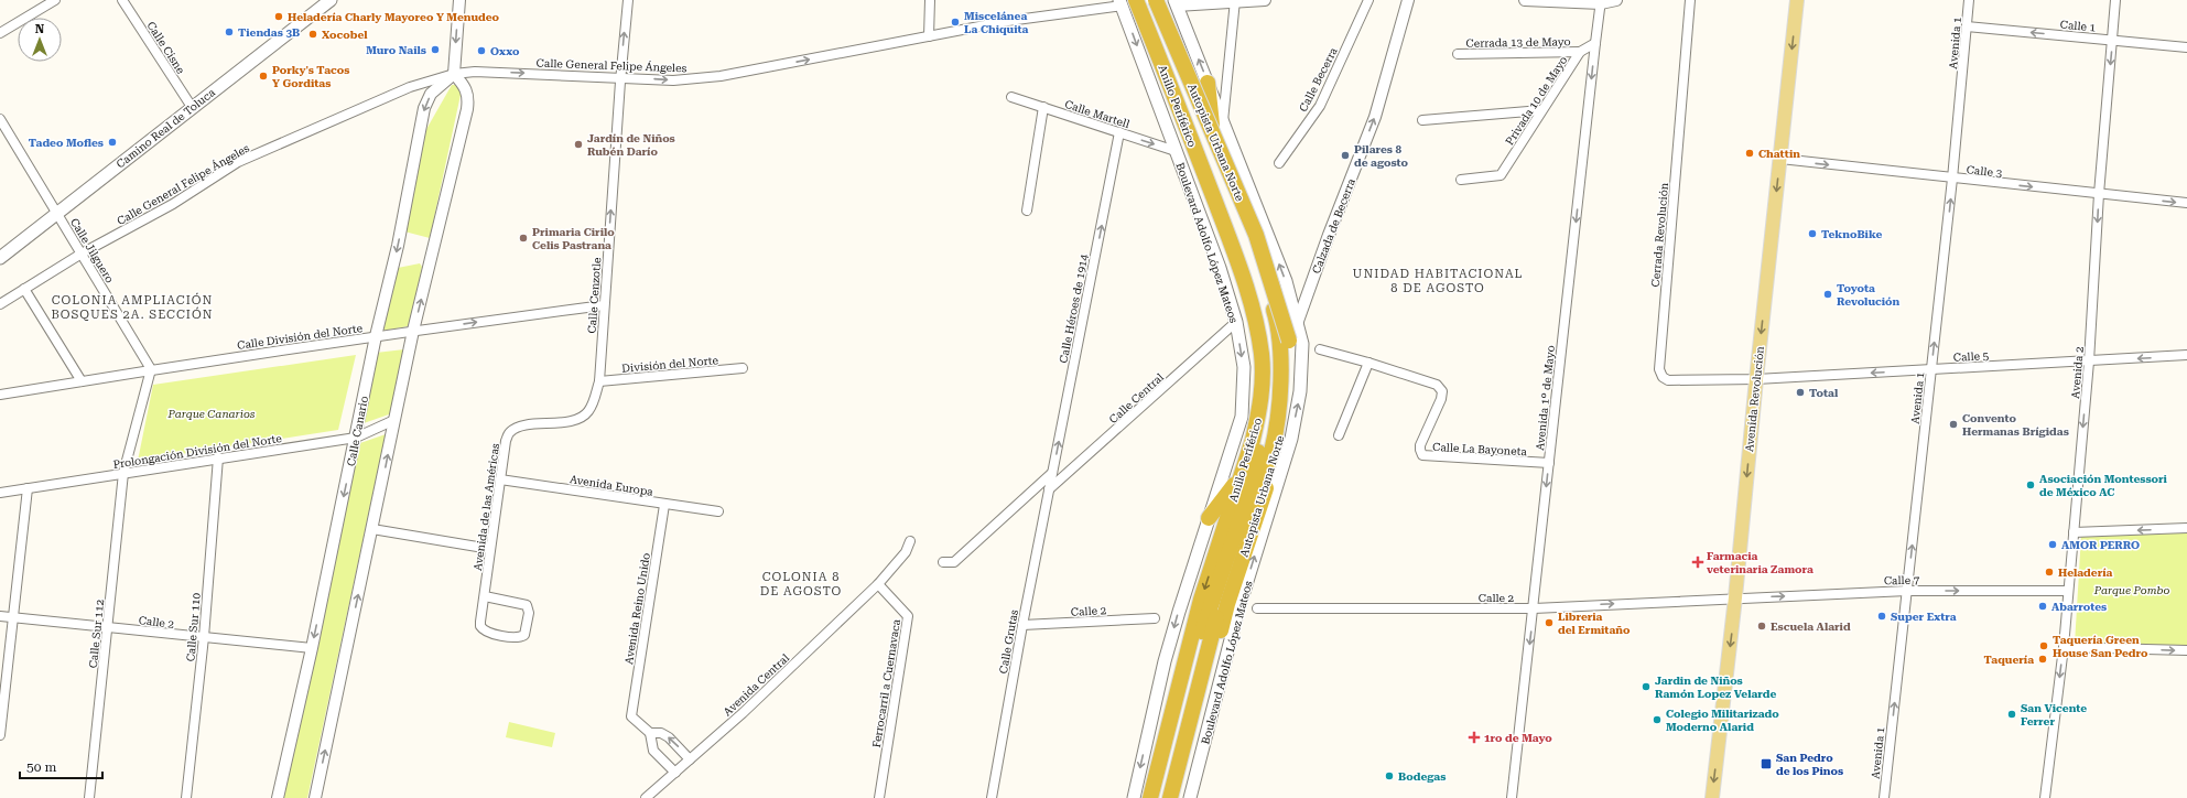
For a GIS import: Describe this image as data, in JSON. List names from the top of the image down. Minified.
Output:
{"streets":{"highway":["Anillo Periférico","Autopista Urbana Norte"],"main road":["Camino Real de Toluca","Boulevard Adolfo López Mateos","Avenida Revolución"],"street":["Calle 1","Cerrada 13 de Mayo","Avenida 1","Calle Cisne","Calle General Felipe Ángeles","Calle Becerra","Privada 10 de Mayo","Calle Martell","Calle 3","Calzada de Becerra","Cerrada Revolución","Calle Jilguero","Calle Cenzotle","Calle Héroes de 1914","Calle División del Norte","Calle 5","División del Norte","Avenida 2","Calle Central","Avenida 1º de Mayo","Calle Canario","Calle La Bayoneta","Prolongación División del Norte","Avenida Europa","Avenida de las Américas","Calle 7","Calle 2","Avenida Reino Unido","Calle Sur 110","Calle Sur 112","Calle Grutas","Ferrocarril a Cuernavaca","Avenida Central"]},"crossings":[["Calle 1","Avenida 1"],["Calle 1","Avenida 2"],["Cerrada 13 de Mayo","Privada 10 de Mayo"],["Avenida 1","Calle 3"],["Avenida 1","Calle 5"],["Avenida 1","Calle 7"],["Calle Cisne","Camino Real de Toluca"],["Calle General Felipe Ángeles","Anillo Periférico"],["Calle General Felipe Ángeles","Boulevard Adolfo López Mateos"],["Calle General Felipe Ángeles","Calle Jilguero"],["Calle General Felipe Ángeles","Calle Cenzotle"],["Calle General Felipe Ángeles","Calle Canario"],["Privada 10 de Mayo","Avenida 1º de Mayo"],["Anillo Periférico","Autopista Urbana Norte"],["Anillo Periférico","Boulevard Adolfo López Mateos"],["Calle Martell","Boulevard Adolfo López Mateos"],["Calle Martell","Calle Héroes de 1914"],["Camino Real de Toluca","Calle Jilguero"],["Calle 3","Avenida 2"],["Calle 3","Avenida Revolución"],["Calzada de Becerra","Boulevard Adolfo López Mateos"],["Cerrada Revolución","Calle 5"],["Cerrada Revolución","Avenida Revolución"],["Boulevard Adolfo López Mateos","Calle Central"],["Calle Jilguero","Calle División del Norte"],["Calle Cenzotle","Calle División del Norte"],["Calle Cenzotle","División del Norte"],["Calle Cenzotle","Avenida de las Américas"],["Calle Héroes de 1914","Calle Central"],["Calle Héroes de 1914","Calle Grutas"],["Calle División del Norte","Calle Canario"],["Calle 5","Avenida 2"],["Calle 5","Avenida Revolución"],["División del Norte","Avenida de las Américas"],["Avenida 2","Calle 7"],["Calle Central","Calle Grutas"],["Avenida 1º de Mayo","Calle La Bayoneta"],["Avenida 1º de Mayo","Calle 2"],["Avenida Revolución","Calle 7"],["Avenida Revolución","Calle 2"],["Calle Canario","Prolongación División del Norte"],["Calle Canario","Calle 2"],["Prolongación División del Norte","Calle Sur 110"],["Prolongación División del Norte","Calle Sur 112"],["Avenida Europa","Avenida de las Américas"],["Avenida Europa","Avenida Reino Unido"],["Calle 7","Calle 2"],["Calle 2","Calle Sur 110"],["Calle 2","Calle Sur 112"],["Calle 2","Calle Grutas"],["Ferrocarril a Cuernavaca","Avenida Central"]],"one_way":["Calle 1","Avenida 1","Calle General Felipe Ángeles","Calle 3","Calzada de Becerra","Calle Cenzotle","Calle Héroes de 1914","Calle 5","Avenida 2","Avenida 1º de Mayo","Avenida Revolución","Calle 7"],"districts":["UNIDAD HABITACIONAL 8 DE AGOSTO","COLONIA AMPLIACIÓN BOSQUES 2A. SECCIÓN","COLONIA 8 DE AGOSTO"],"parks":["Parque Canarios","Parque Pombo"],"places":{"other":["Heladería Charly Mayoreo Y Menudeo","Miscelánea La Chiquita","Tiendas 3B","Xocobel","Muro Nails","Oxxo","Porky's Tacos Y Gorditas","Tadeo Mofles","Jardín de Niños Rubén Darío","Chattin","Pilares 8 de agosto","TeknoBike","Primaria Cirilo Celis Pastrana","Toyota Revolución","Total","Convento Hermanas Brígidas","Asociación Montessori de México AC","AMOR PERRO","Heladería","Abarrotes","Super Extra","Libreria del Ermitaño","Escuela Alarid","Taquería Green House San Pedro","Taquería","Jardin de Niños Ramón Lopez Velarde","San Vicente Ferrer","Colegio Militarizado Moderno Alarid","Bodegas"],"health":["Farmacia veterinaria Zamora","1ro de Mayo"],"transit":["San Pedro de los Pinos"]},"scale_bar":"50 m","north":"top"}
